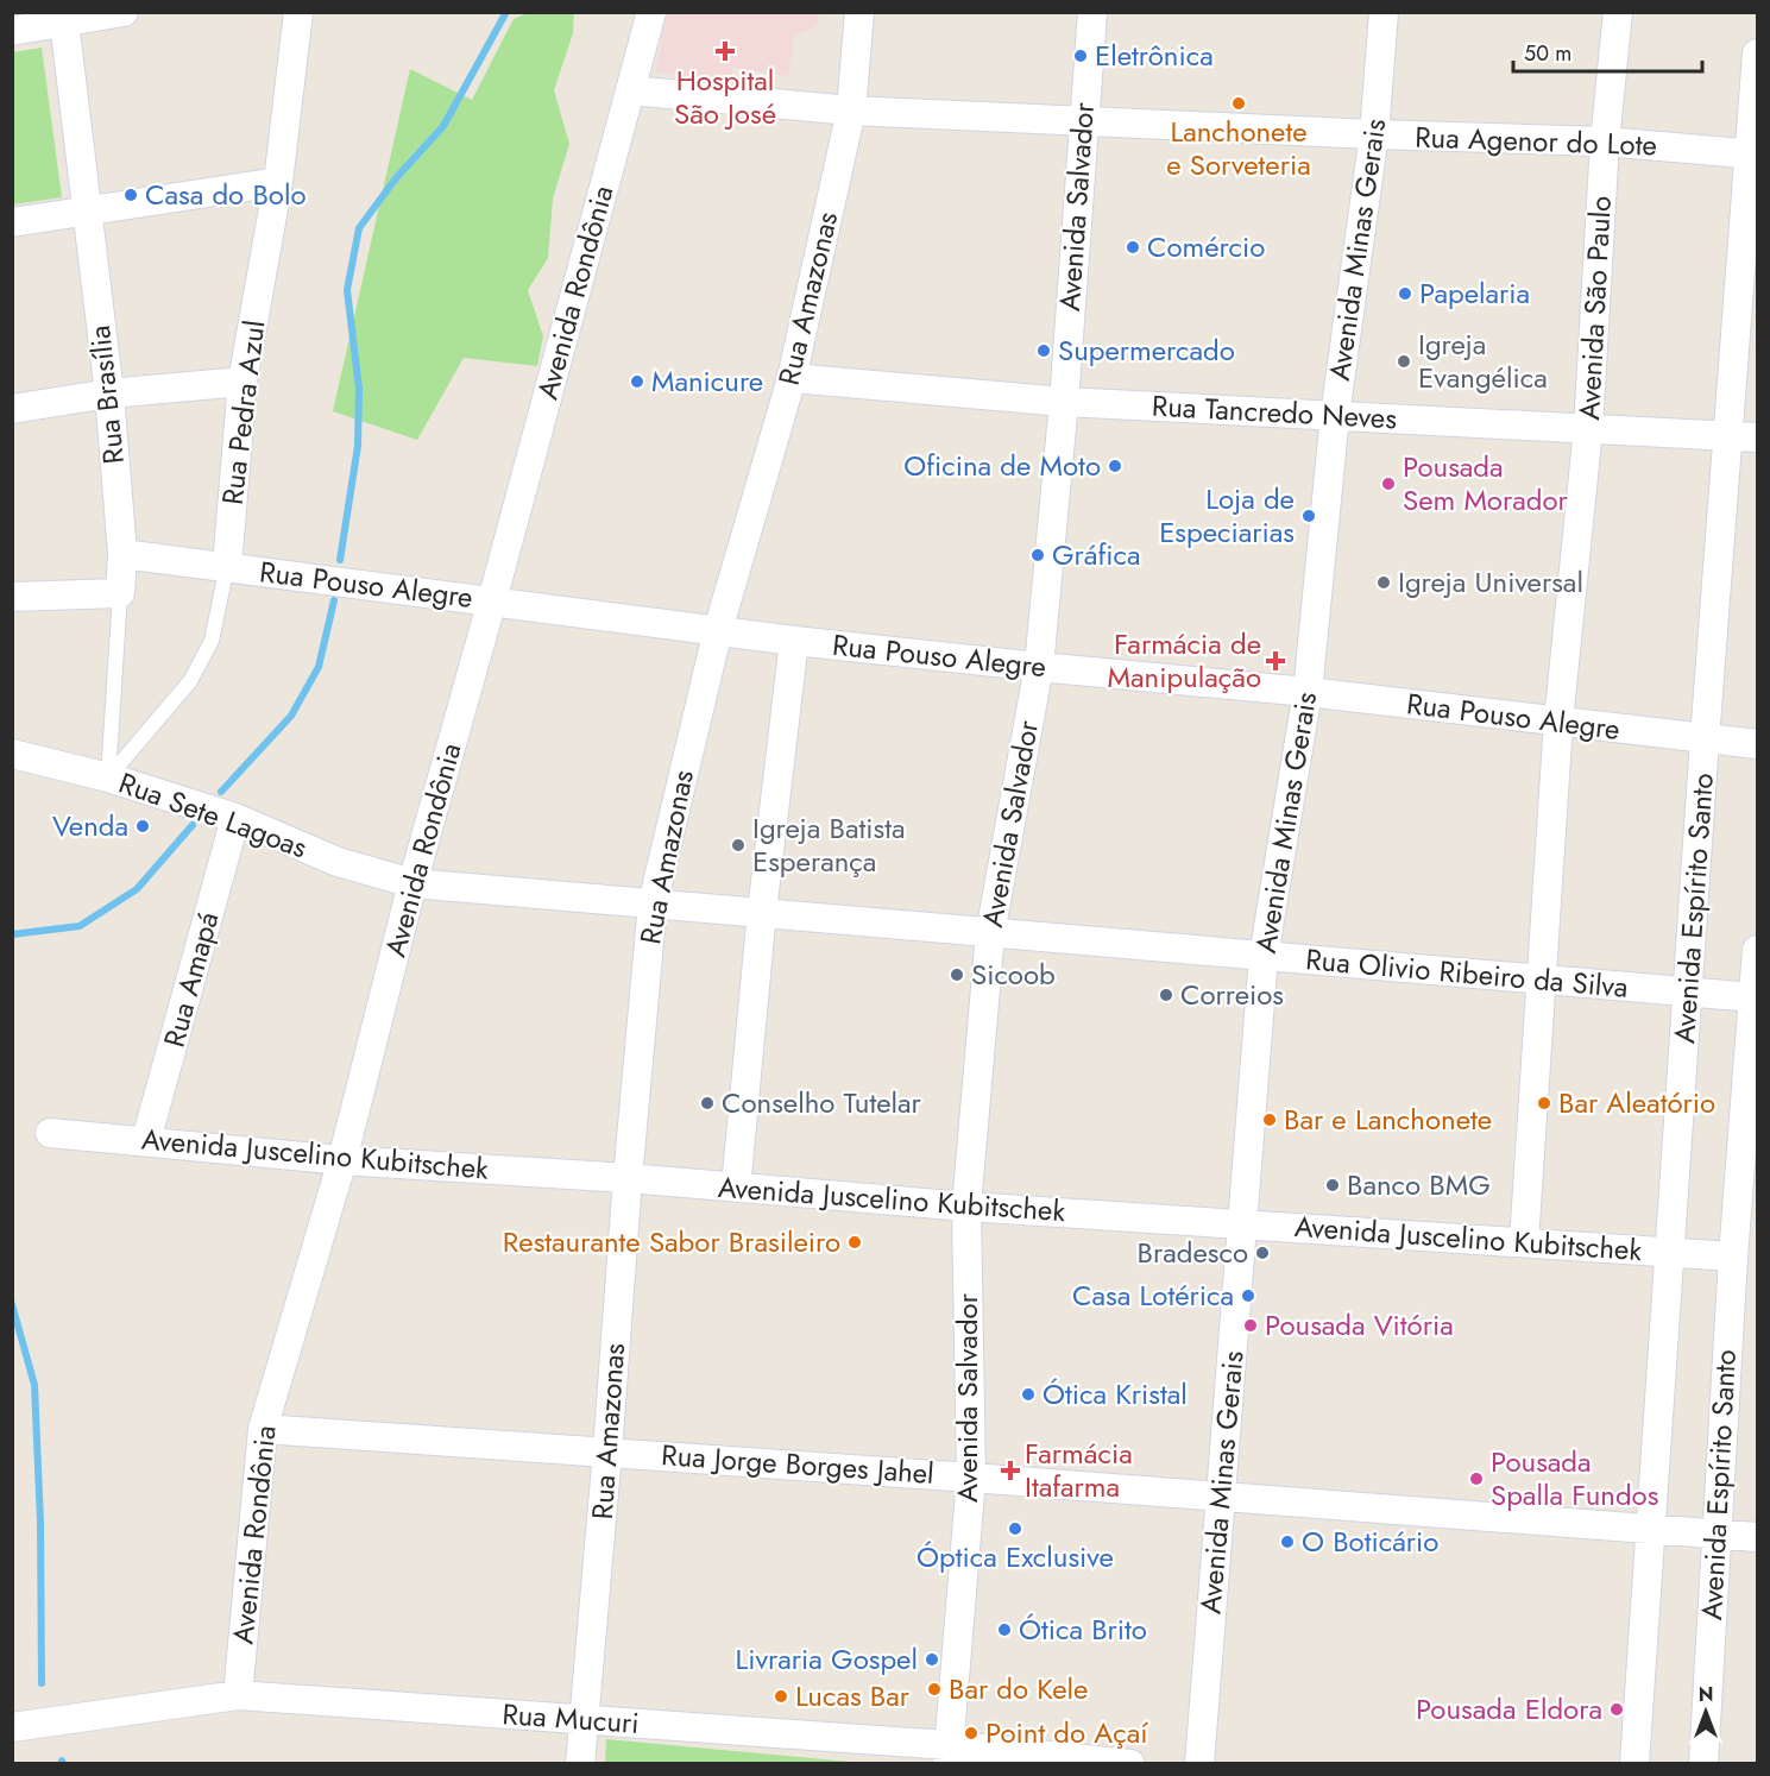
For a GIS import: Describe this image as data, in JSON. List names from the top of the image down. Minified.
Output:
{"streets":{"street":["Rua Agenor do Lote","Avenida Salvador","Avenida Minas Gerais","Avenida Rondônia","Rua Amazonas","Avenida São Paulo","Rua Brasília","Rua Pedra Azul","Rua Tancredo Neves","Rua Pouso Alegre","Rua Sete Lagoas","Avenida Espírito Santo","Rua Olivio Ribeiro da Silva","Rua Amapá","Avenida Juscelino Kubitschek","Rua Jorge Borges Jahel","Rua Mucuri"]},"crossings":[["Rua Agenor do Lote","Avenida Salvador"],["Rua Agenor do Lote","Avenida Minas Gerais"],["Rua Agenor do Lote","Avenida Rondônia"],["Rua Agenor do Lote","Rua Amazonas"],["Rua Agenor do Lote","Avenida São Paulo"],["Rua Agenor do Lote","Avenida Espírito Santo"],["Avenida Salvador","Rua Tancredo Neves"],["Avenida Salvador","Rua Pouso Alegre"],["Avenida Salvador","Rua Olivio Ribeiro da Silva"],["Avenida Salvador","Avenida Juscelino Kubitschek"],["Avenida Salvador","Rua Jorge Borges Jahel"],["Avenida Salvador","Rua Mucuri"],["Avenida Minas Gerais","Rua Tancredo Neves"],["Avenida Minas Gerais","Rua Pouso Alegre"],["Avenida Minas Gerais","Rua Olivio Ribeiro da Silva"],["Avenida Minas Gerais","Avenida Juscelino Kubitschek"],["Avenida Minas Gerais","Rua Jorge Borges Jahel"],["Avenida Rondônia","Rua Pouso Alegre"],["Avenida Rondônia","Rua Sete Lagoas"],["Avenida Rondônia","Rua Olivio Ribeiro da Silva"],["Avenida Rondônia","Avenida Juscelino Kubitschek"],["Avenida Rondônia","Rua Jorge Borges Jahel"],["Avenida Rondônia","Rua Mucuri"],["Rua Amazonas","Rua Tancredo Neves"],["Rua Amazonas","Rua Pouso Alegre"],["Rua Amazonas","Rua Olivio Ribeiro da Silva"],["Rua Amazonas","Avenida Juscelino Kubitschek"],["Rua Amazonas","Rua Jorge Borges Jahel"],["Rua Amazonas","Rua Mucuri"],["Avenida São Paulo","Rua Tancredo Neves"],["Avenida São Paulo","Rua Pouso Alegre"],["Avenida São Paulo","Rua Olivio Ribeiro da Silva"],["Avenida São Paulo","Avenida Juscelino Kubitschek"],["Rua Brasília","Rua Pedra Azul"],["Rua Brasília","Rua Pouso Alegre"],["Rua Brasília","Rua Sete Lagoas"],["Rua Pedra Azul","Rua Pouso Alegre"],["Rua Pedra Azul","Rua Sete Lagoas"],["Rua Tancredo Neves","Avenida Espírito Santo"],["Rua Pouso Alegre","Avenida Espírito Santo"],["Rua Sete Lagoas","Rua Olivio Ribeiro da Silva"],["Rua Sete Lagoas","Rua Amapá"],["Avenida Espírito Santo","Rua Olivio Ribeiro da Silva"],["Avenida Espírito Santo","Avenida Juscelino Kubitschek"],["Avenida Espírito Santo","Rua Jorge Borges Jahel"],["Rua Amapá","Avenida Juscelino Kubitschek"]],"places":{"health":["Hospital São José","Farmácia de Manipulação","Farmácia Itafarma"],"other":["Eletrônica","Lanchonete e Sorveteria","Casa do Bolo","Comércio","Papelaria","Supermercado","Igreja Evangélica","Manicure","Oficina de Moto","Pousada Sem Morador","Loja de Especiarias","Gráfica","Igreja Universal","Venda","Igreja Batista Esperança","Sicoob","Correios","Conselho Tutelar","Bar Aleatório","Bar e Lanchonete","Banco BMG","Restaurante Sabor Brasileiro","Bradesco","Casa Lotérica","Pousada Vitória","Ótica Kristal","Pousada Spalla Fundos","Óptica Exclusive","O Boticário","Ótica Brito","Livraria Gospel","Bar do Kele","Lucas Bar","Pousada Eldora","Point do Açaí"]},"scale_bar":"50 m","north":"top"}
